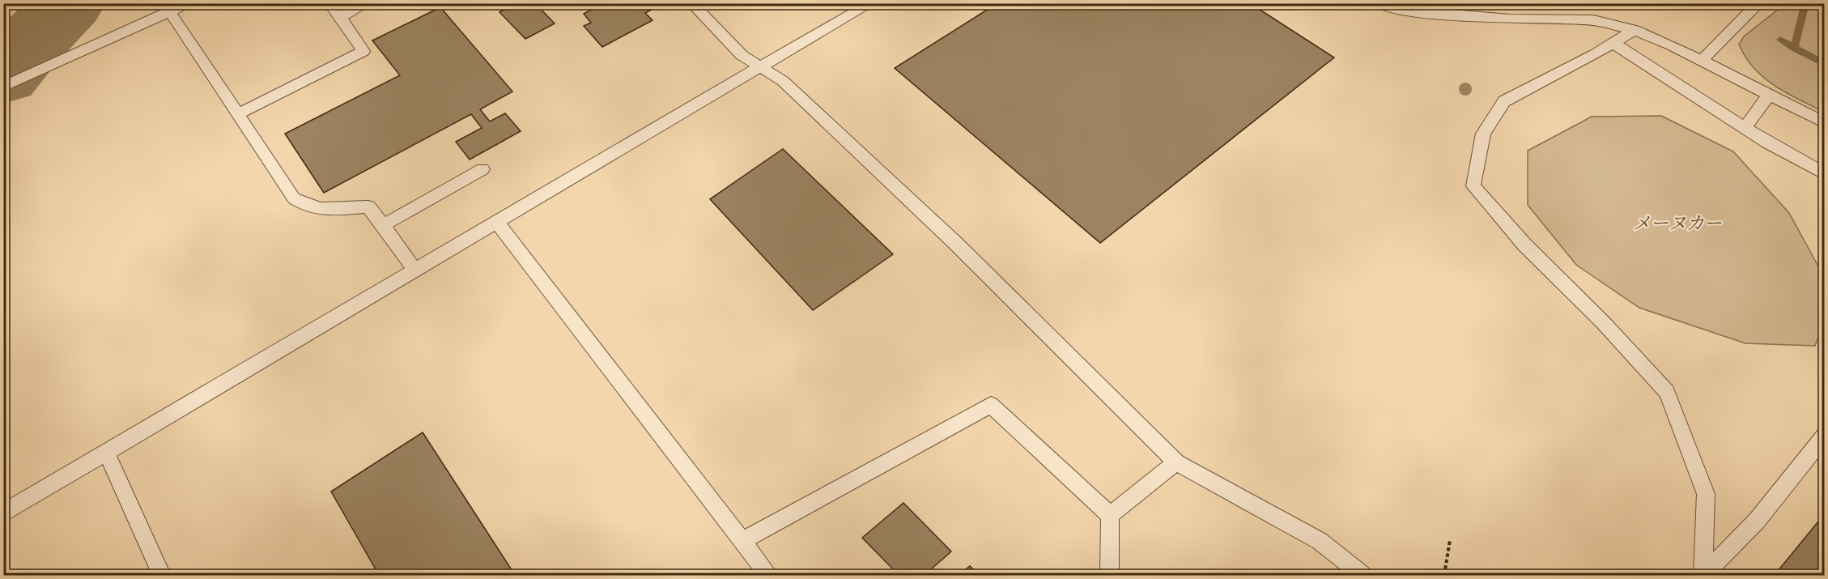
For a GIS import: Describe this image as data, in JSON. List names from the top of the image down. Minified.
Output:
{"parks":["メーヌカー"]}
